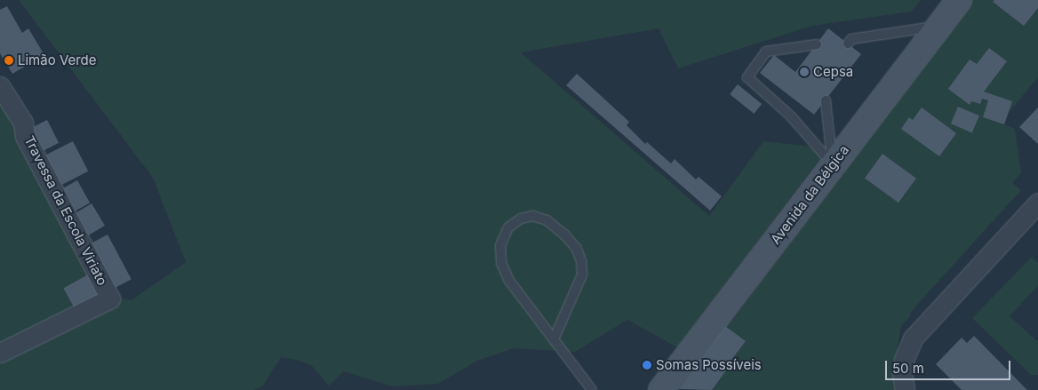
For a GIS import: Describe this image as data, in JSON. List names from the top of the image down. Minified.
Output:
{"streets":{"main road":["Avenida da Bélgica"],"street":["Travessa da Escola Viriato"]},"places":["Limão Verde","Cepsa","Somas Possíveis"],"scale_bar":"50 m"}
